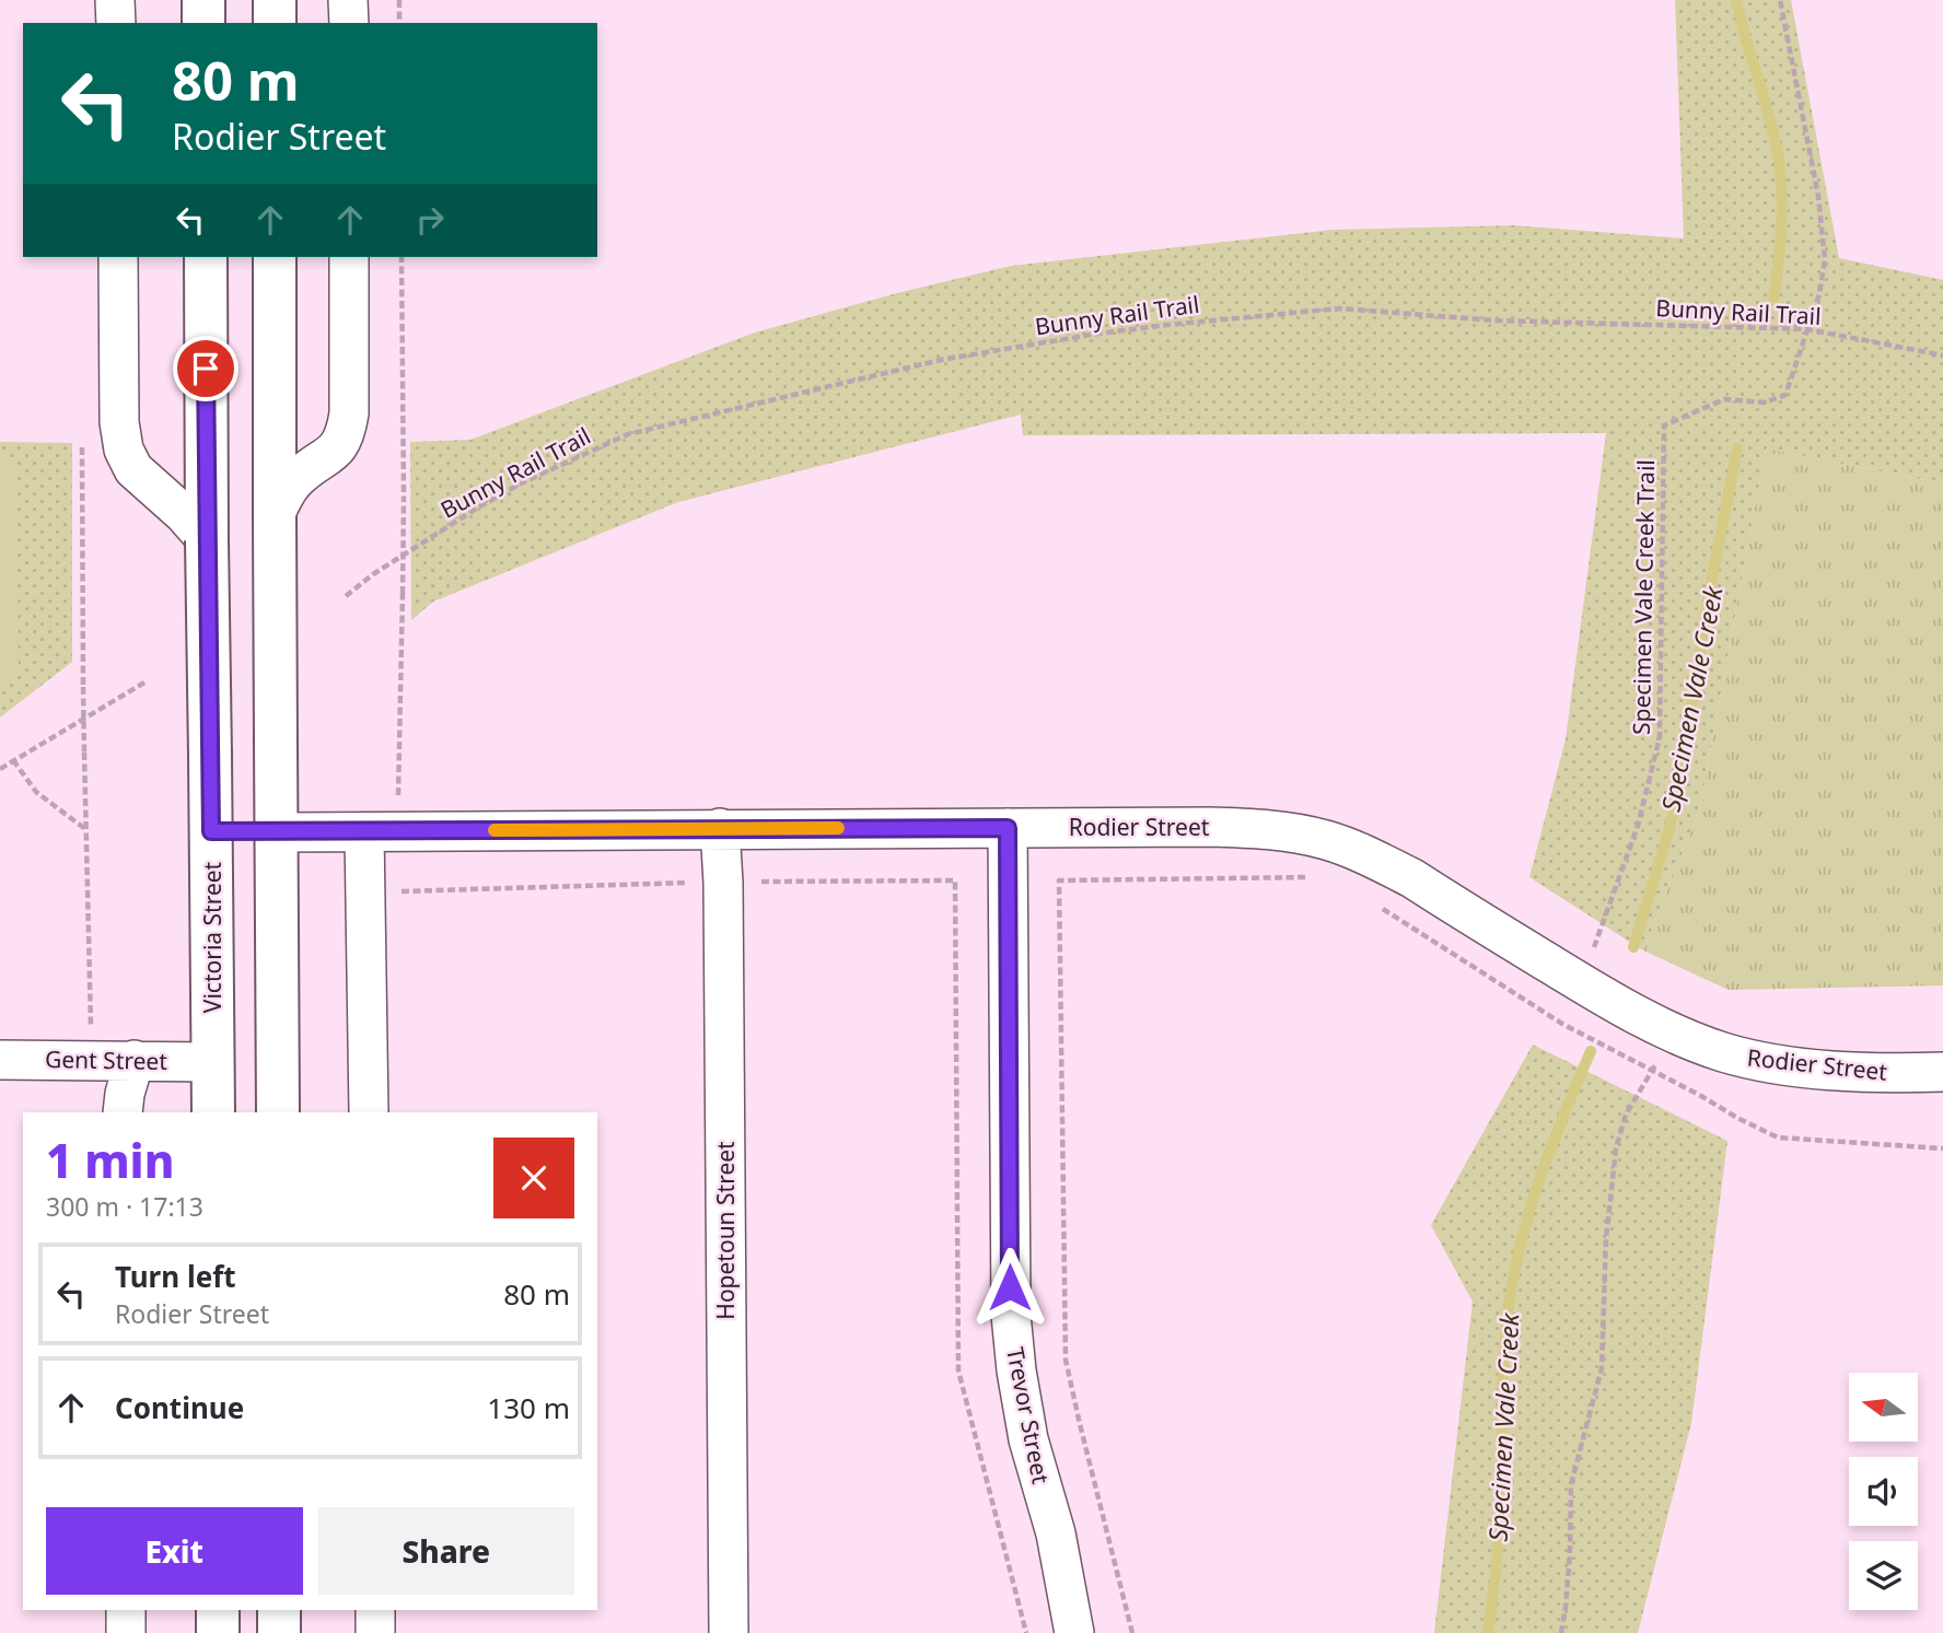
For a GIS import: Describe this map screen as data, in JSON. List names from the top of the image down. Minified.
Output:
{"streets":{"main road":["Victoria Street"],"street":["Rodier Street","Gent Street","Hopetoun Street","Trevor Street"],"path":["Bunny Rail Trail","Specimen Vale Creek Trail"]},"crossings":[["Bunny Rail Trail","Specimen Vale Creek Trail"],["Rodier Street","Hopetoun Street"],["Rodier Street","Trevor Street"],["Victoria Street","Gent Street"]],"water":["Specimen Vale Creek"],"north":"left","page":{"turn":["80 m","Rodier Street"],"heading":["1 min","300 m · 17:13"],"list":[{"name":"Turn left","note":"Rodier Street","value":"80 m"},{"name":"Continue","value":"130 m"}],"buttons":["Exit","Share"]}}
